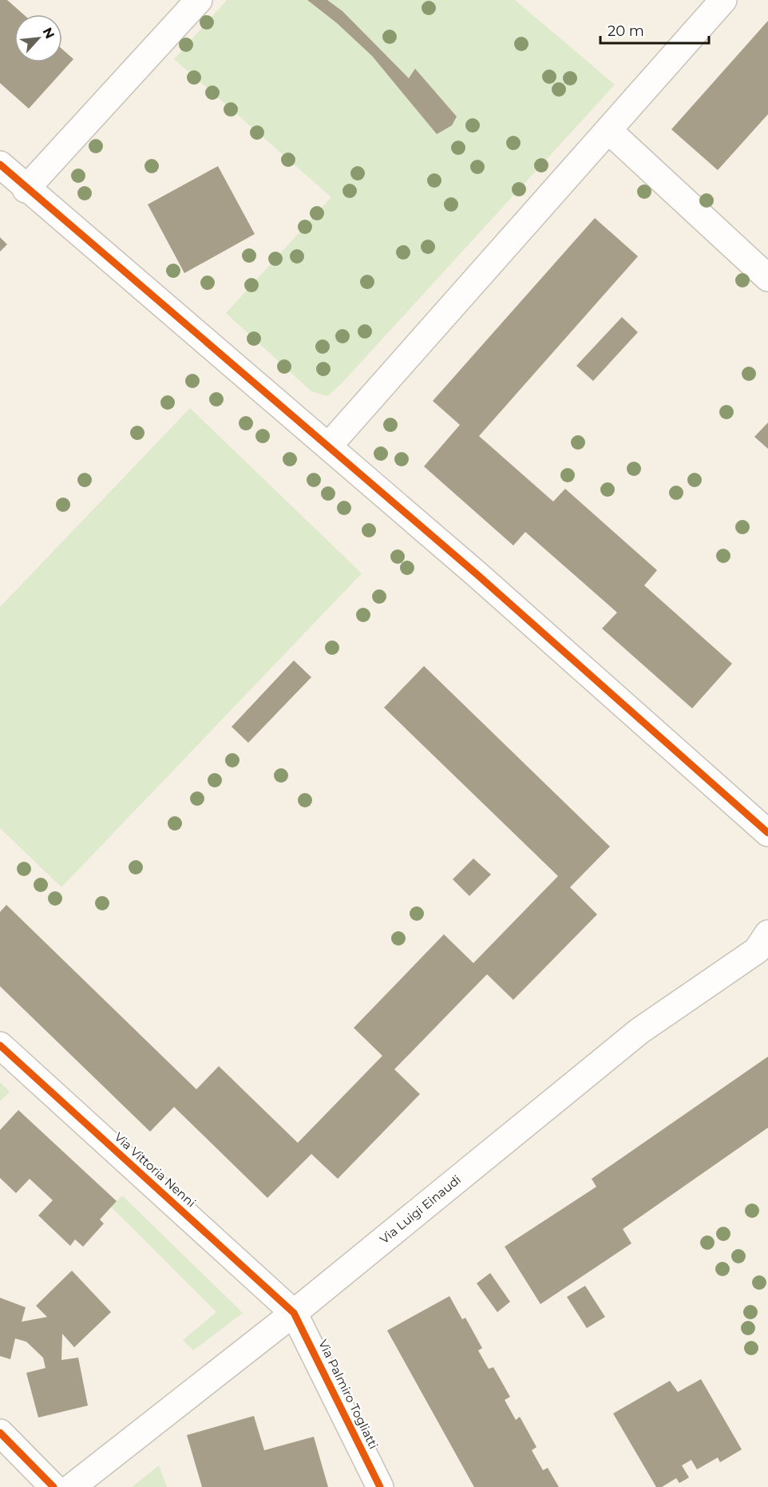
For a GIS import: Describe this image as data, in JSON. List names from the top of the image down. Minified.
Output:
{"streets":{"street":["Via Vittoria Nenni","Via Luigi Einaudi","Via Palmiro Togliatti"]},"crossings":[["Via Vittoria Nenni","Via Luigi Einaudi"],["Via Vittoria Nenni","Via Palmiro Togliatti"],["Via Luigi Einaudi","Via Palmiro Togliatti"]],"scale_bar":"20 m","north":"top right"}
